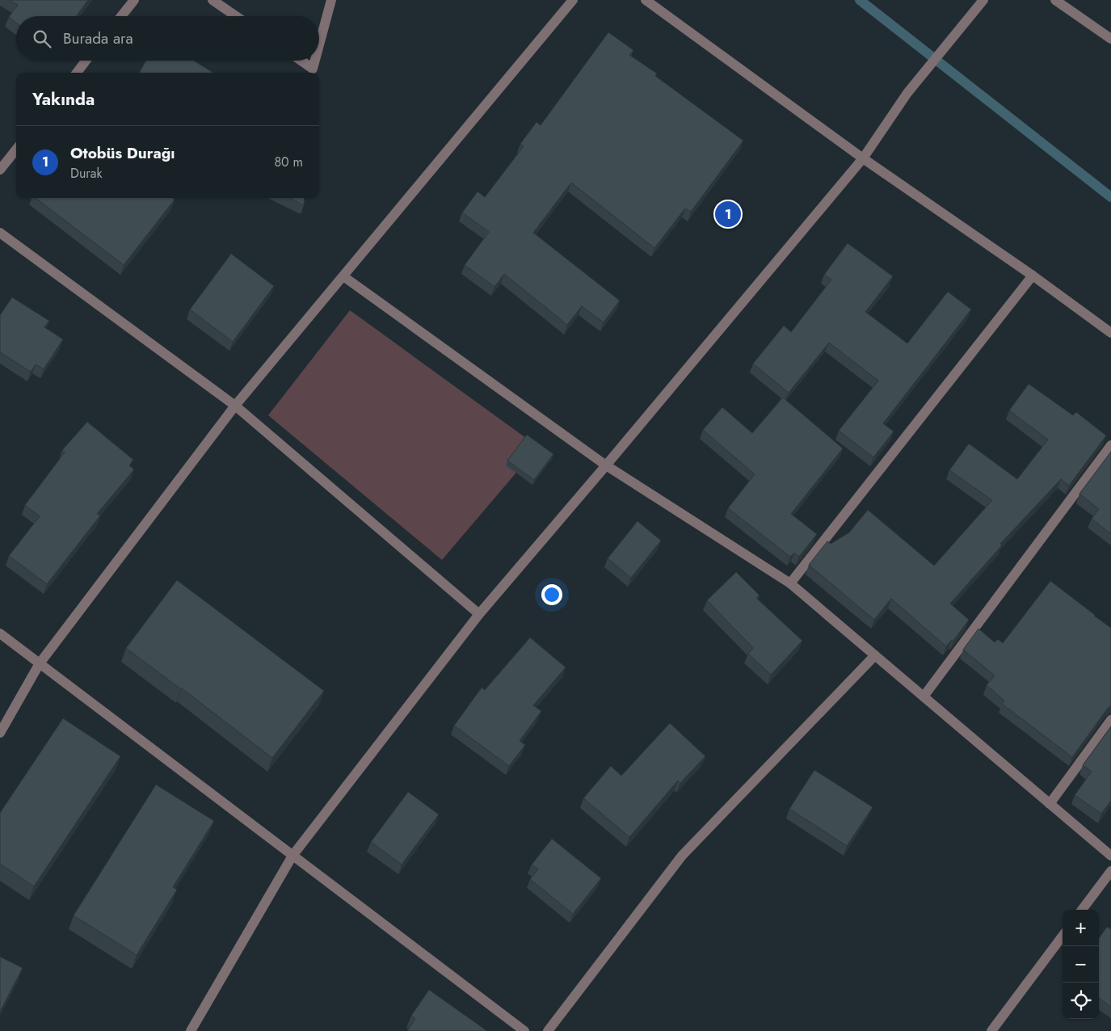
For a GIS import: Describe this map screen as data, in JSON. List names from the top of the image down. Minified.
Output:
{"page":{"search":"Burada ara","heading":"Yakında","list":[{"mark":"1","name":"Otobüs Durağı","note":"Durak","value":"80 m"}],"pins":"1","map_buttons":["+","−"]}}
